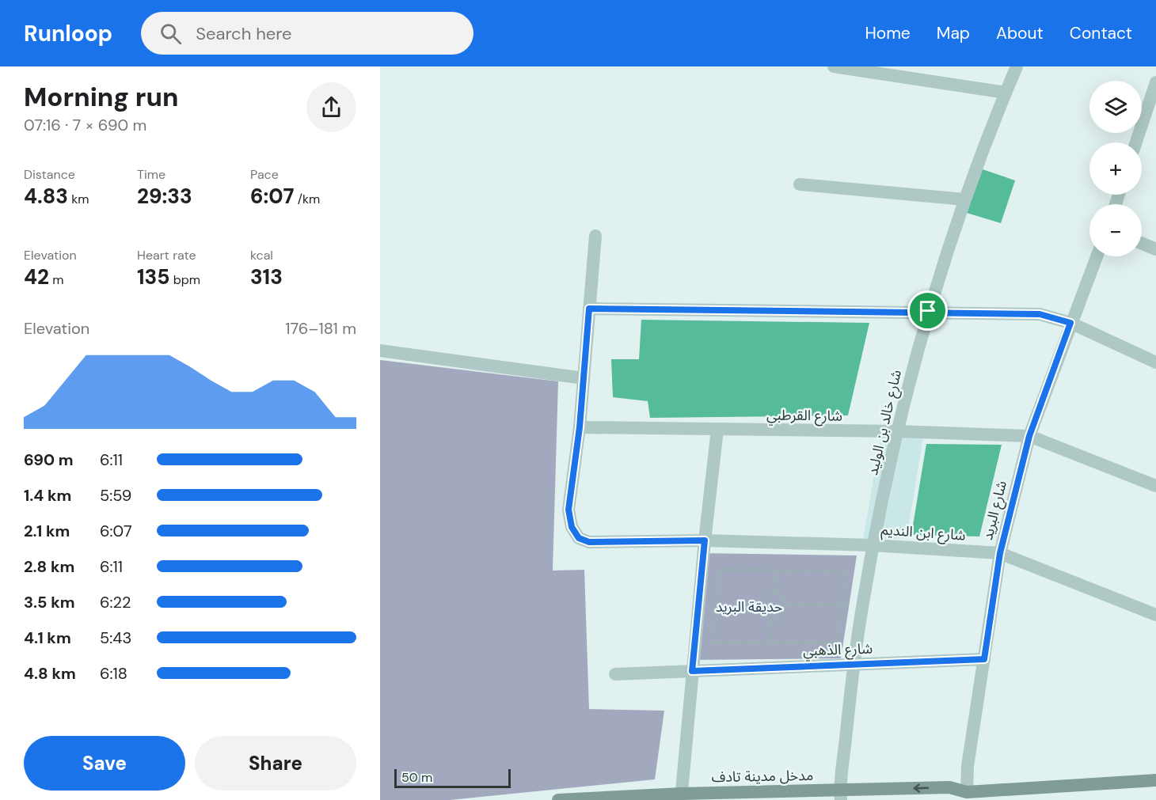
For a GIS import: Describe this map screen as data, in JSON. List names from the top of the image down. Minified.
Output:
{"streets":{"main road":["مدخل مدينة تادف"],"street":["شارع القرطبي","شارع خالد بن الوليد","شارع البريد","شارع ابن النديم","شارع الذهبي"]},"crossings":[["شارع القرطبي","شارع خالد بن الوليد"],["شارع القرطبي","شارع البريد"],["شارع القرطبي","شارع ابن النديم"],["شارع خالد بن الوليد","شارع ابن النديم"],["شارع خالد بن الوليد","شارع الذهبي"],["شارع خالد بن الوليد","مدخل مدينة تادف"],["شارع البريد","شارع ابن النديم"],["شارع البريد","شارع الذهبي"],["شارع البريد","مدخل مدينة تادف"]],"parks":["حديقة البريد"],"scale_bar":"50 m","page":{"header":"Runloop","search":"Search here","nav":["Home","Map","About","Contact"],"heading":["Morning run","07:16 · 7 × 690 m"],"map_buttons":["+","−"],"stats":[["Distance","4.83 km"],["Time","29:33"],["Pace","6:07 /km"],["Elevation","42 m"],["Heart rate","135 bpm"],["kcal","313"]],"chart":["Elevation","176–181 m"],"list":[{"name":"690 m","note":"6:11"},{"name":"1.4 km","note":"5:59"},{"name":"2.1 km","note":"6:07"},{"name":"2.8 km","note":"6:11"},{"name":"3.5 km","note":"6:22"},{"name":"4.1 km","note":"5:43"},{"name":"4.8 km","note":"6:18"}],"buttons":["Save","Share"],"scale":"50 m"}}
